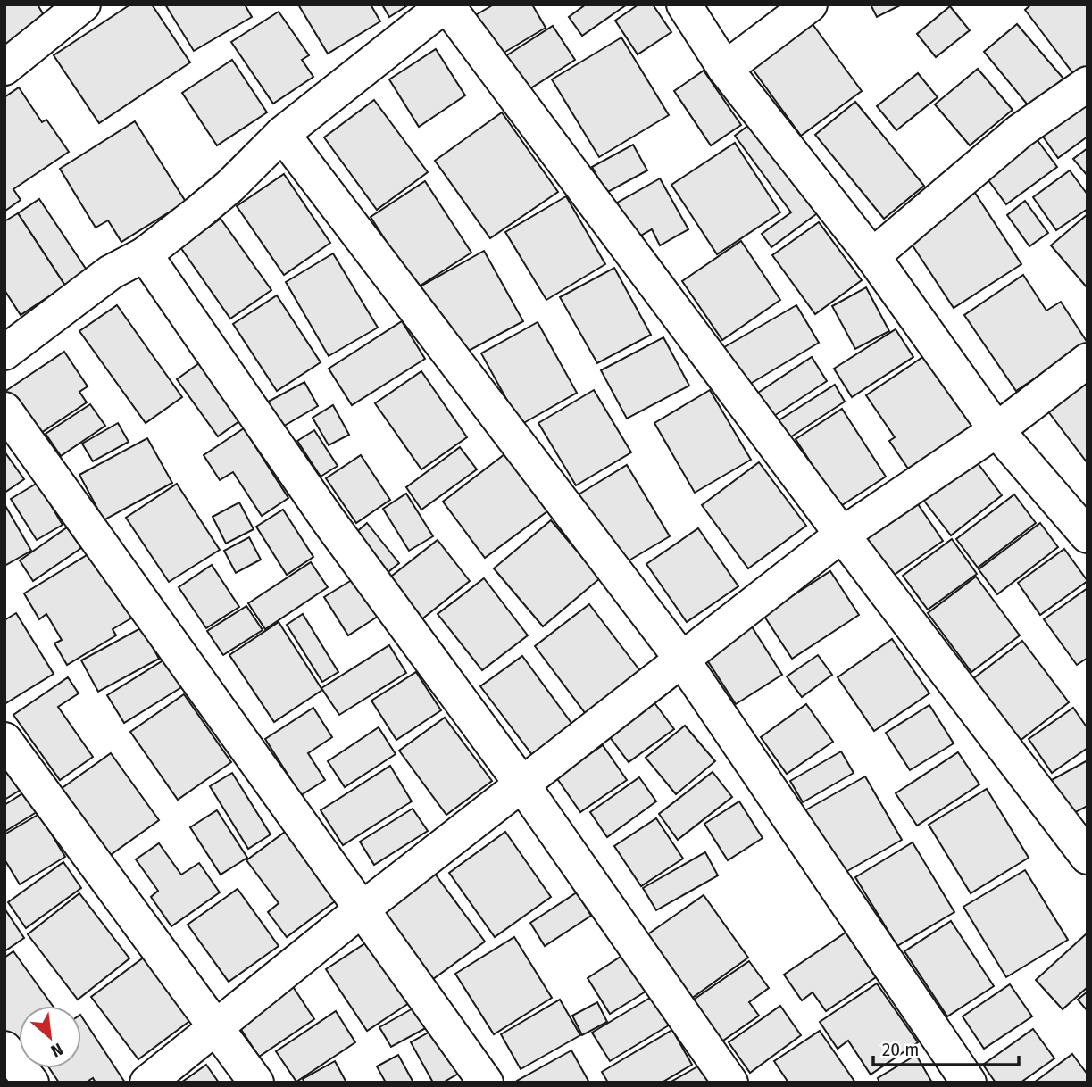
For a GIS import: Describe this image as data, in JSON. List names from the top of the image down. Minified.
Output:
{"scale_bar":"20 m","north":"bottom right"}
